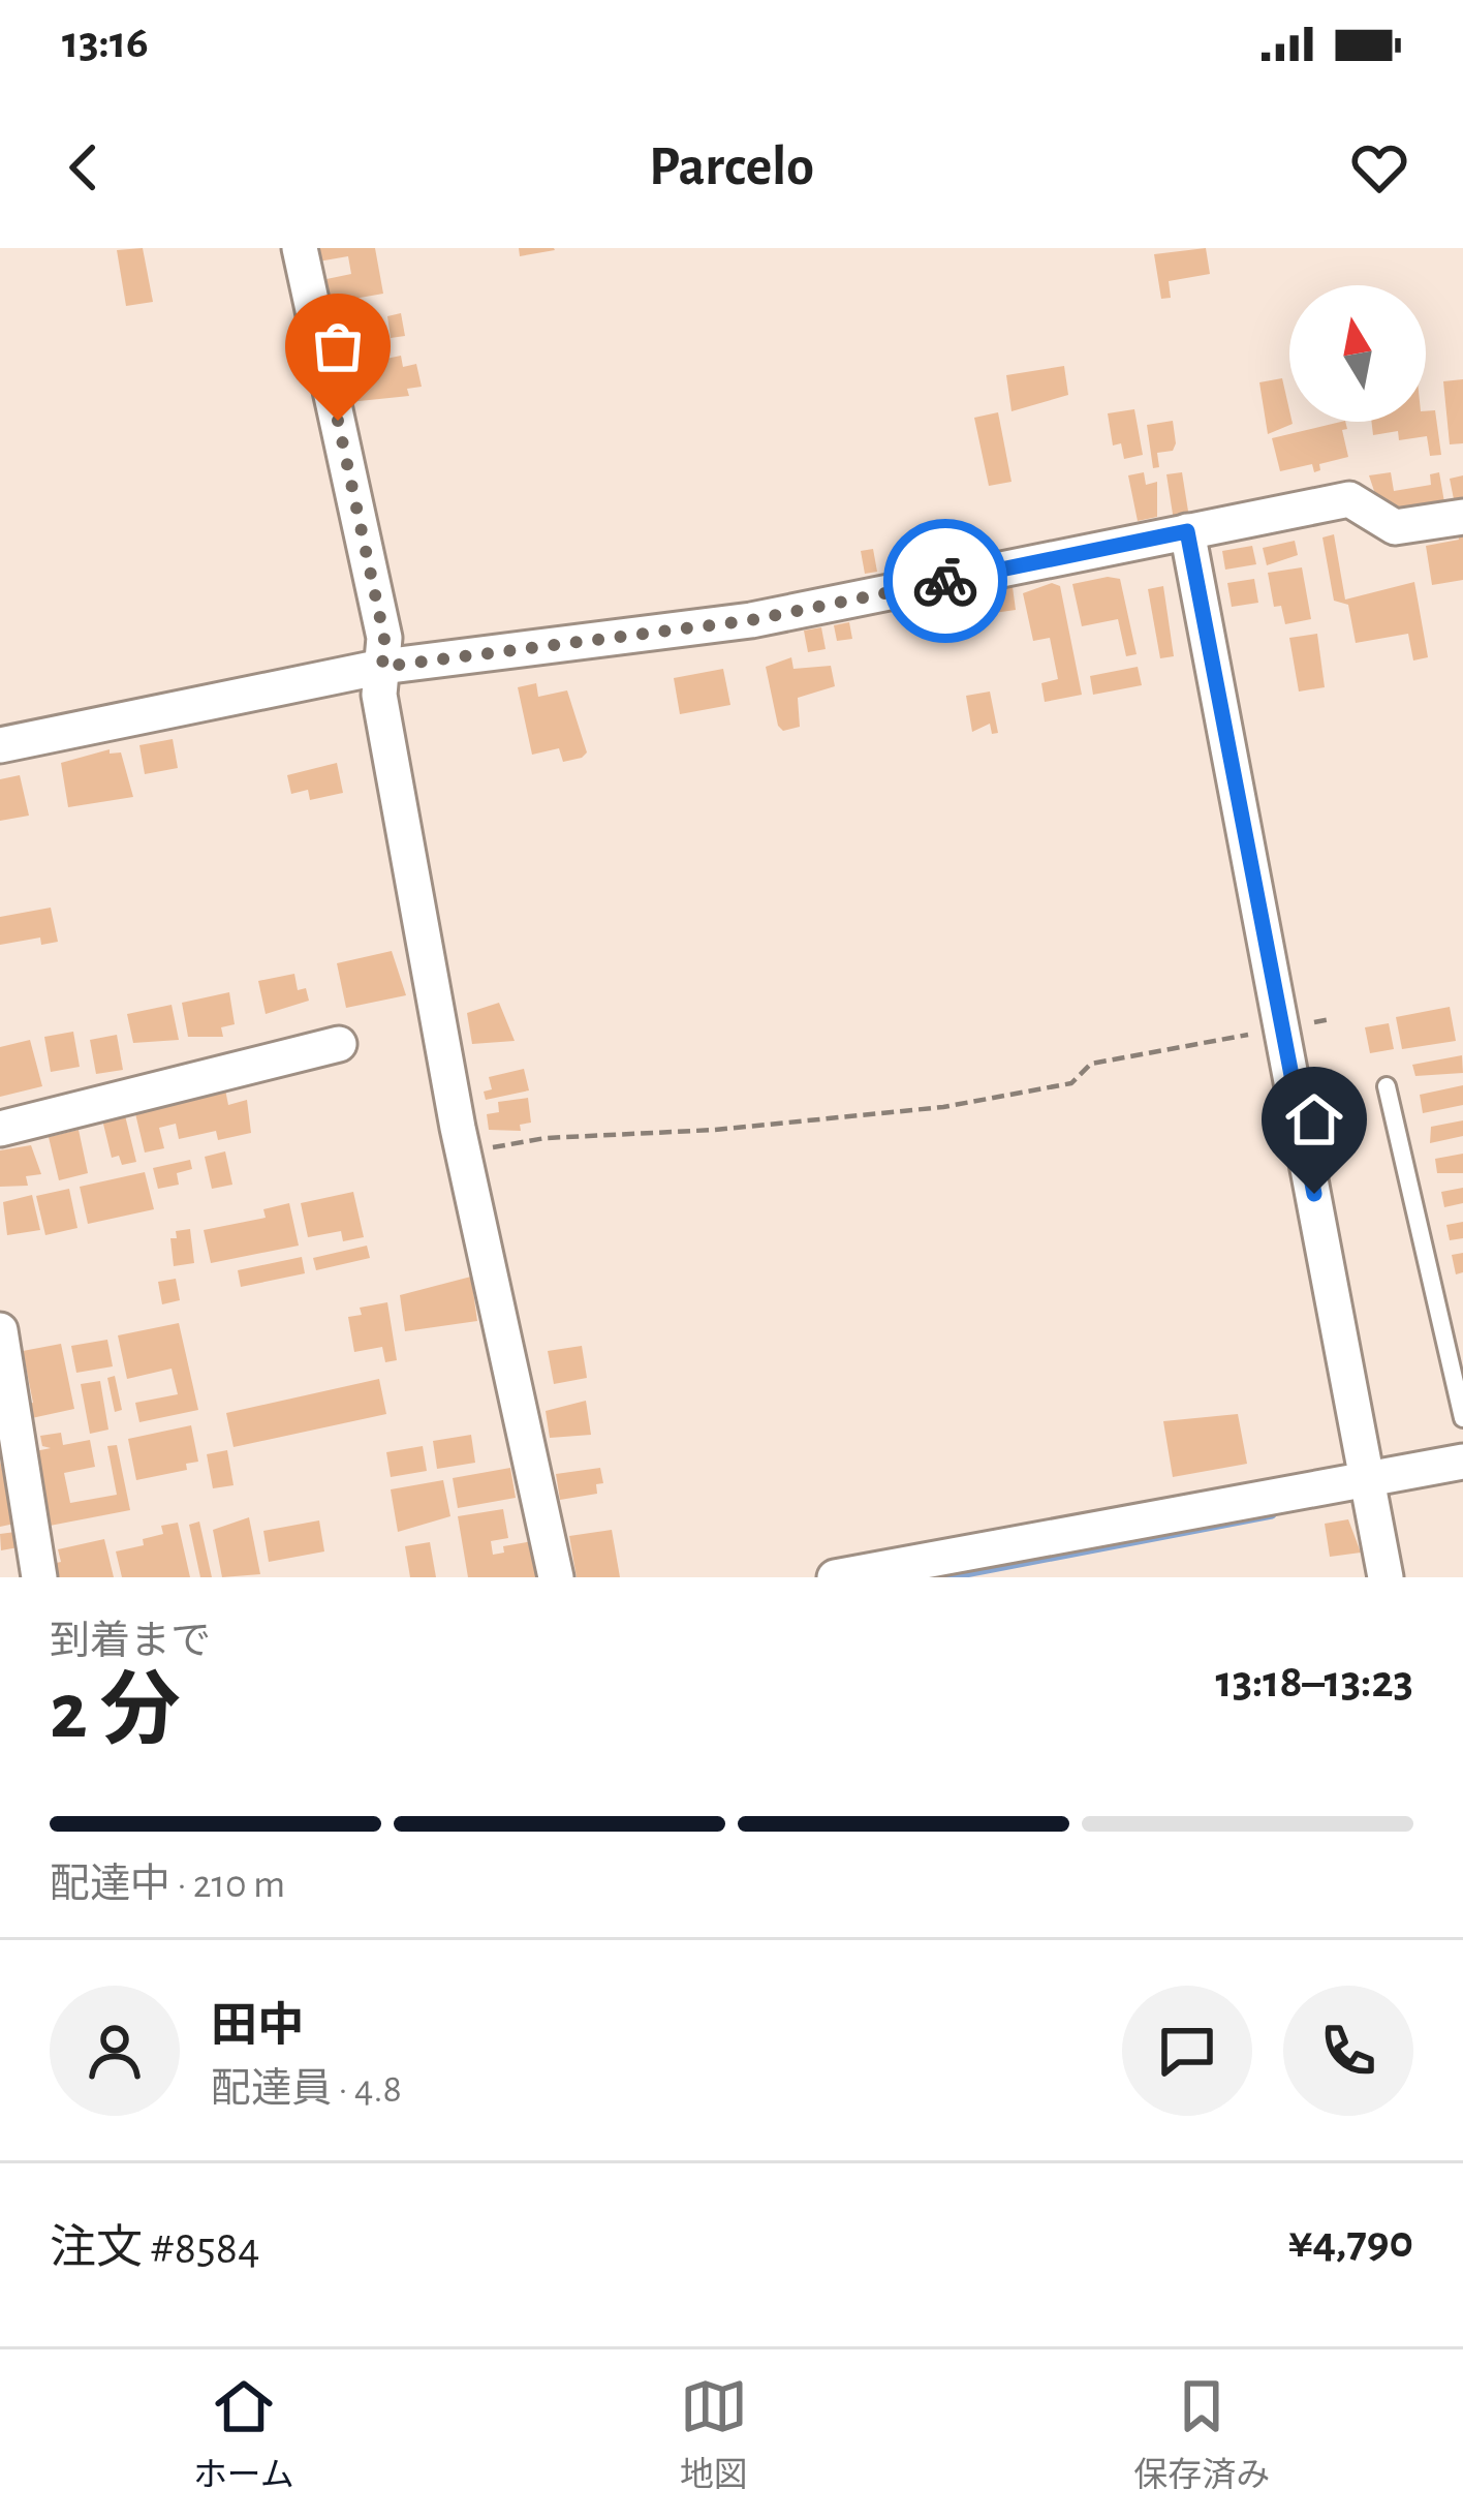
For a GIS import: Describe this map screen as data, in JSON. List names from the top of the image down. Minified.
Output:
{"north":"top","page":{"status":"13:16","header":"Parcelo","heading":["2 分","到着まで","13:18–13:23"],"panel":["田中","配達員 · 4.8","注文 #8584","¥4,790"],"bar":"配達中 · 210 m","tabs":["ホーム","地図","保存済み"]}}
